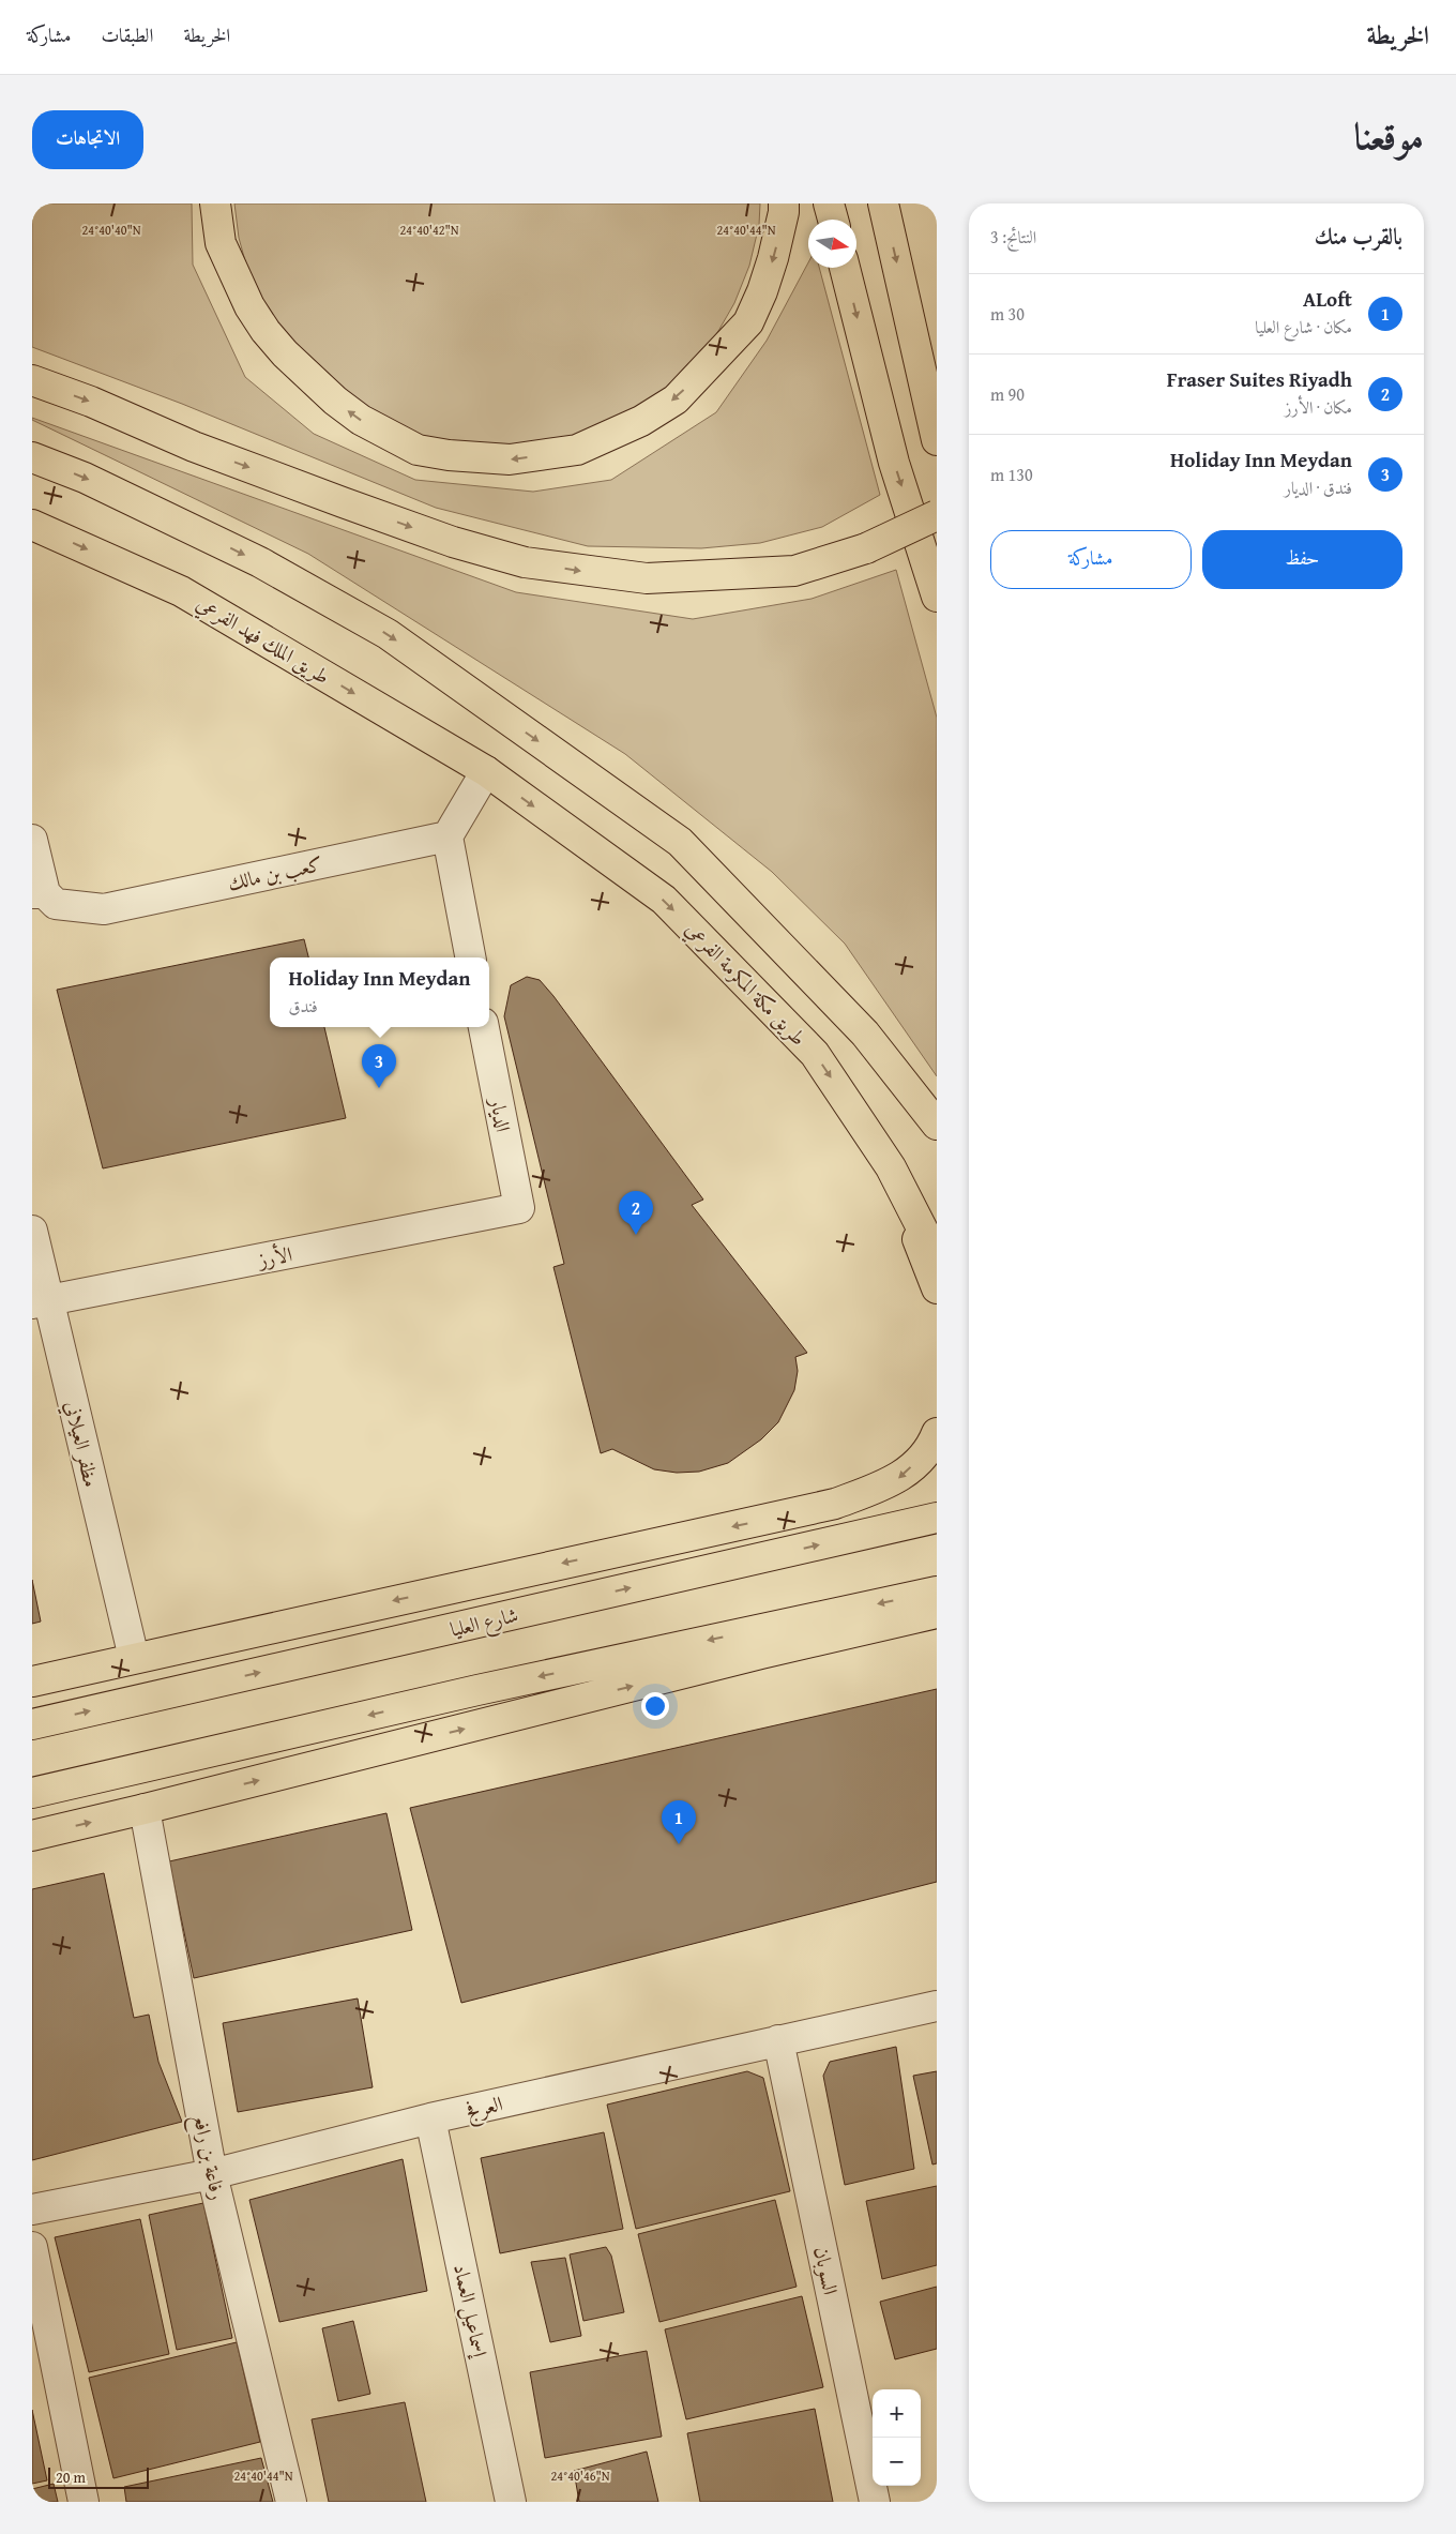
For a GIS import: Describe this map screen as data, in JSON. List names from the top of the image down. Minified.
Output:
{"streets":{"main road":["طريق الملك فهد الفرعي","طريق مكة المكرمة الفرعي","شارع العليا"],"street":["كعب بن مالك","الديار","الأرز","مظفر العيلاني","العرفج","رفاعة بن رافع","السوبان","إسماعيل العماد"]},"crossings":[["طريق الملك فهد الفرعي","طريق مكة المكرمة الفرعي"],["الديار","الأرز"],["الأرز","مظفر العيلاني"],["العرفج","رفاعة بن رافع"],["العرفج","السوبان"],["العرفج","إسماعيل العماد"]],"scale_bar":"20 m","north":"right","page":{"header":"الخريطة","nav":["الخريطة","الطبقات","مشاركة"],"title":"موقعنا","buttons":["الاتجاهات",["حفظ","مشاركة"]],"heading":["بالقرب منك","النتائج: 3"],"list":[{"mark":"1","name":"ALoft","note":"مكان · شارع العليا","value":"30 m"},{"mark":"2","name":"Fraser Suites Riyadh","note":"مكان · الأرز","value":"90 m"},{"mark":"3","name":"Holiday Inn Meydan","note":"فندق · الديار","value":"130 m"}],"popup":["Holiday Inn Meydan","فندق"],"pins":["3","2","1"],"map_buttons":["+","−"],"scale":"20 m"},"coordinates":["24°40'40\"N","24°40'42\"N","24°40'44\"N","24°40'46\"N"]}
